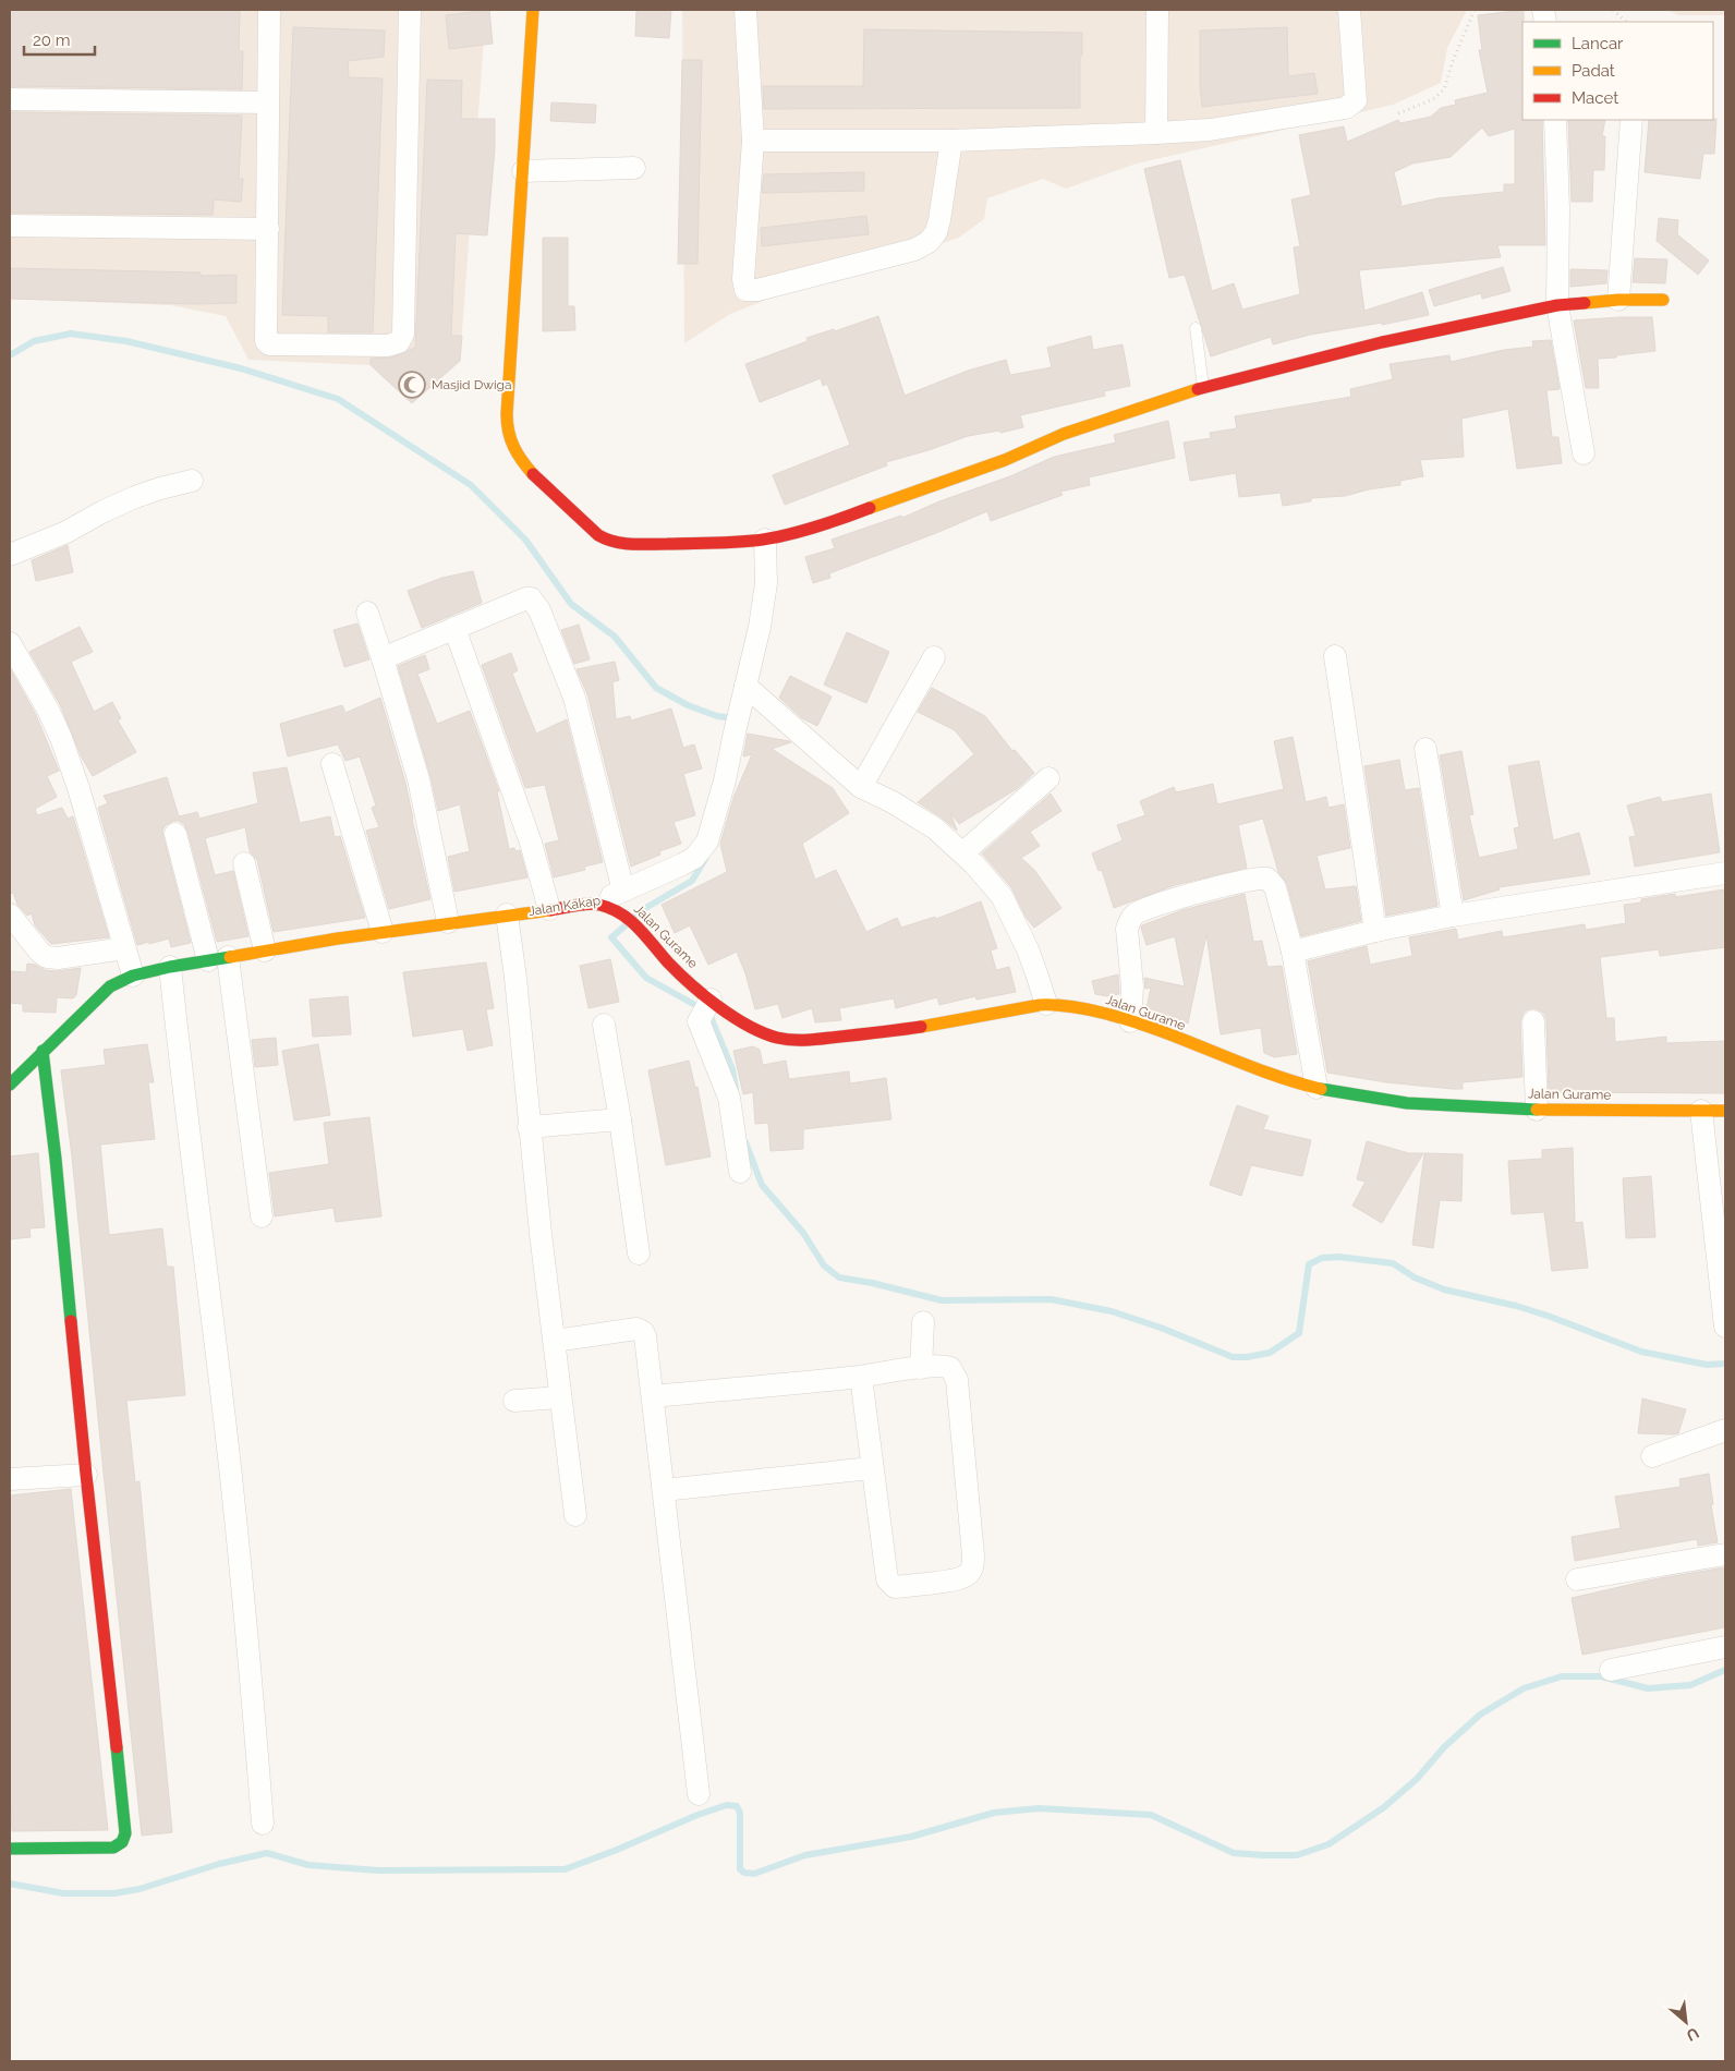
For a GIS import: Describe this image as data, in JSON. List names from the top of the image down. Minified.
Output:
{"streets":{"street":["Jalan Kakap","Jalan Gurame"]},"crossings":[["Jalan Kakap","Jalan Gurame"]],"places":{"mosque":["Masjid Dwiga"]},"legend":["Lancar","Padat","Macet"],"scale_bar":"20 m","north":"bottom right"}
